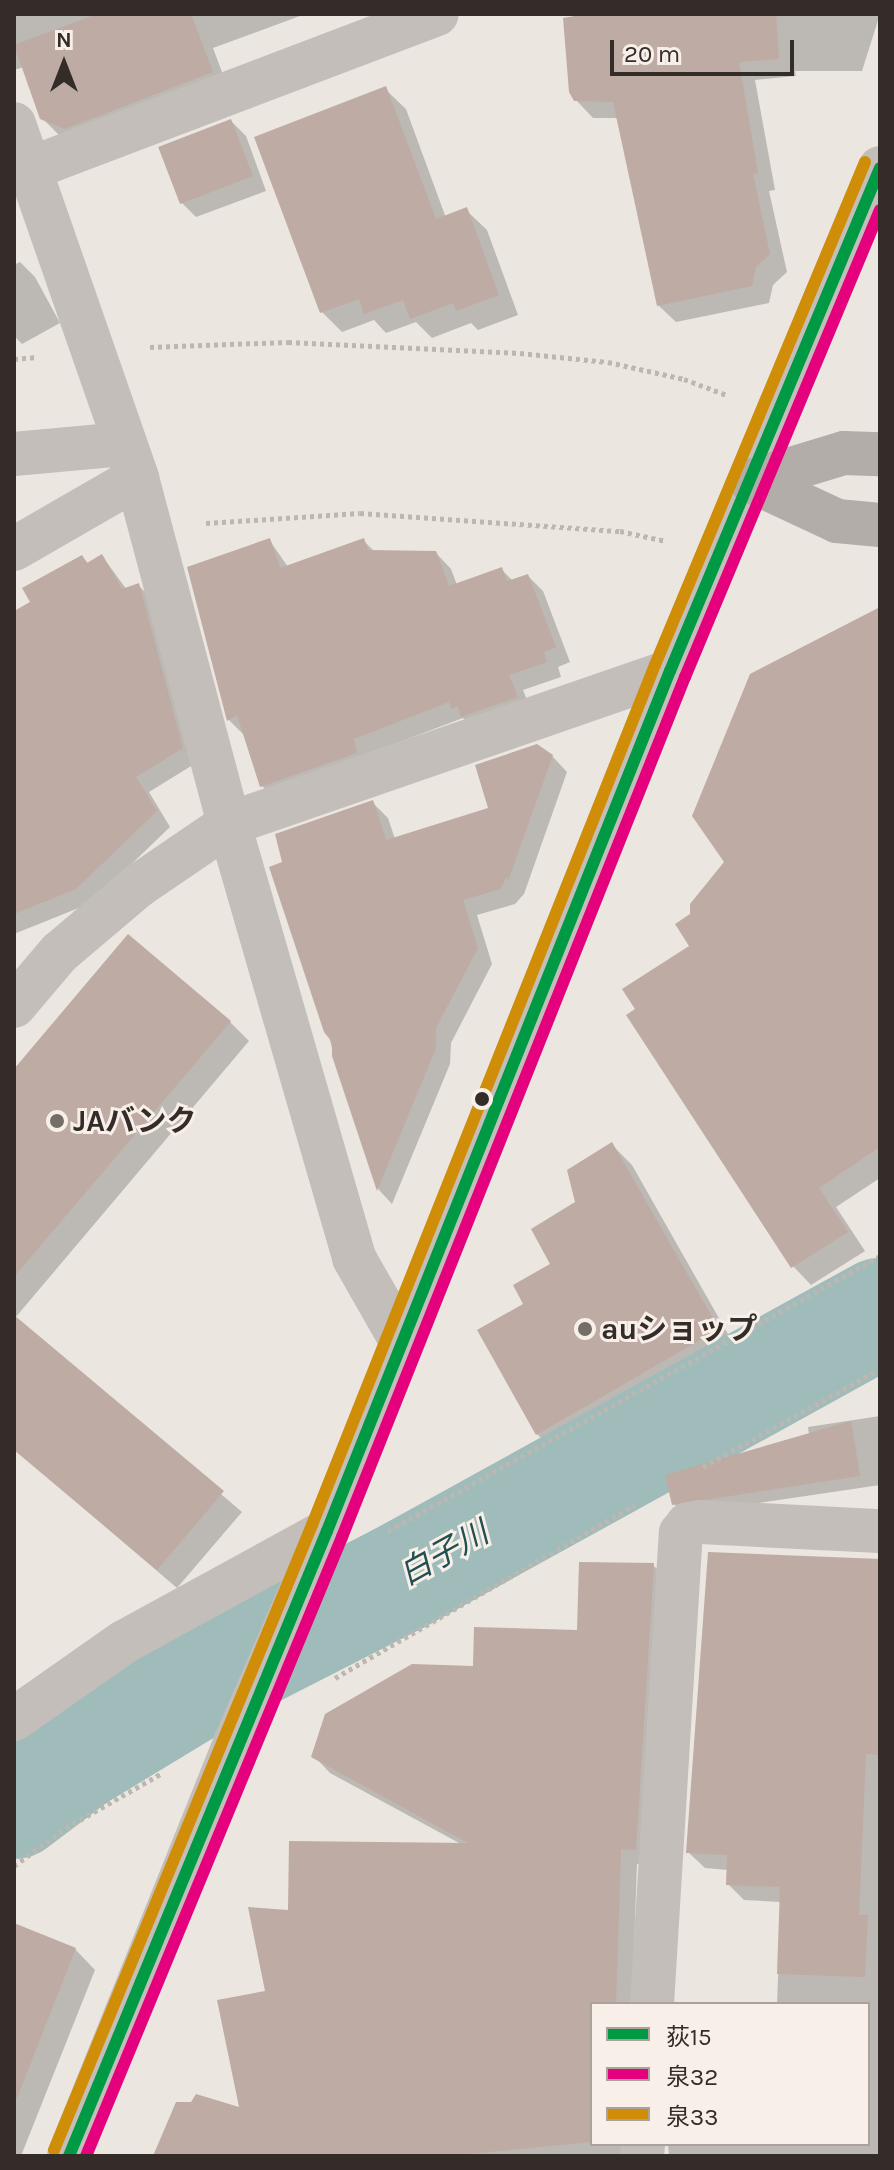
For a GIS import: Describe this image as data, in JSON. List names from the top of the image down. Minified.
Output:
{"water":["白子川"],"places":["JAバンク","auショップ"],"lines":["transit line 泉33","transit line 荻15","transit line 泉32"],"legend":["荻15","泉32","泉33"],"scale_bar":"20 m","north":"top"}
